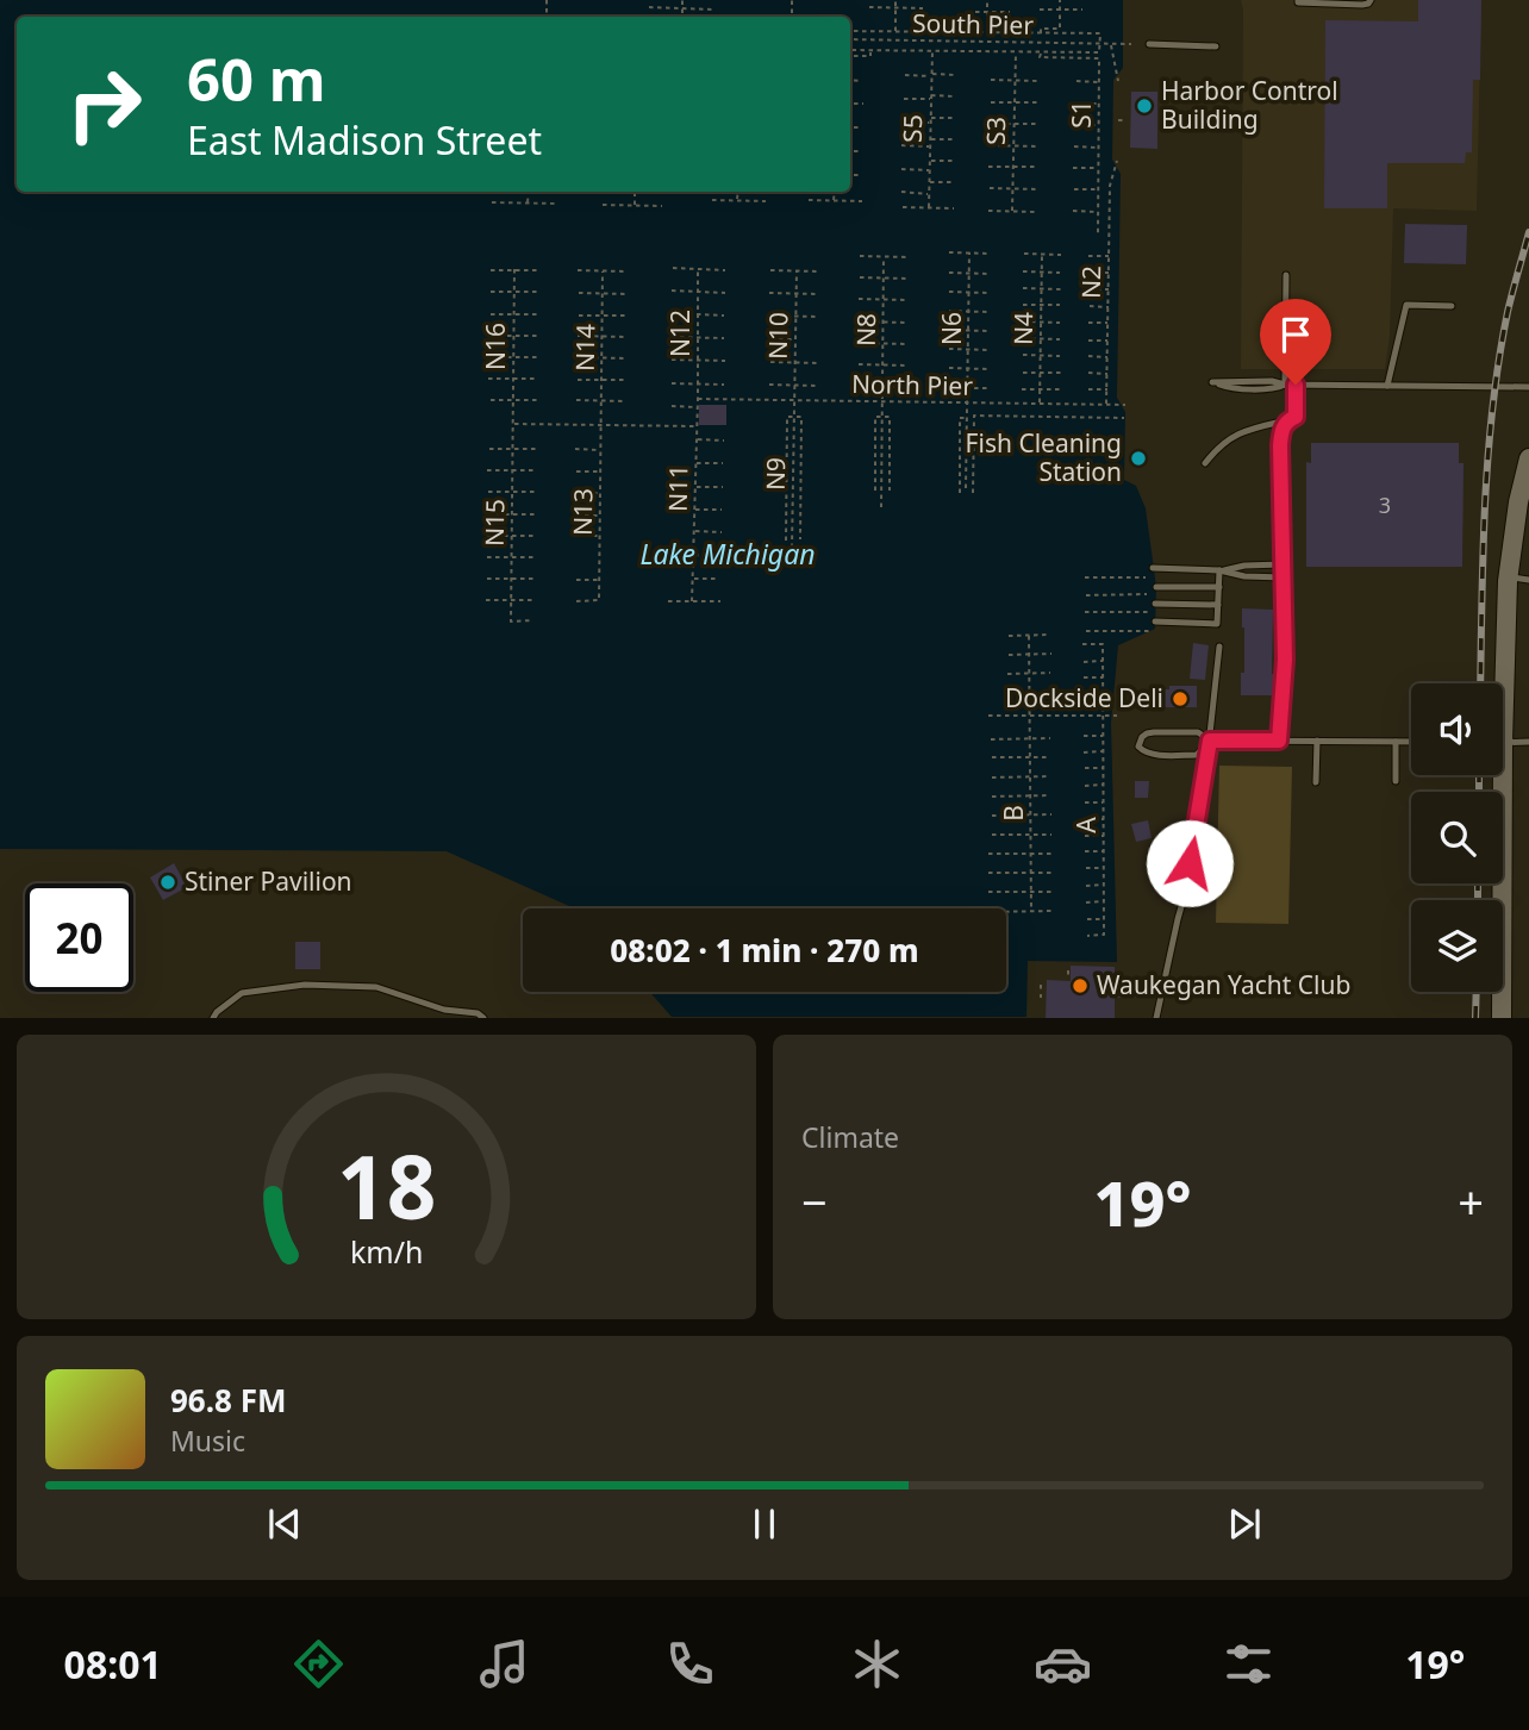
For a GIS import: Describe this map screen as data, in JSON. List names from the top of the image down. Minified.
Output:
{"streets":{"path":["South Pier","S1","S5","S3","N2","N6","N4","N8","N12","N10","N16","N14","North Pier","N9","N11","N13","N15","B","A"]},"crossings":[["N2","North Pier"],["N4","North Pier"],["N12","North Pier"],["N12","N11"],["N10","N9"],["N16","N15"],["N14","N13"]],"water":["Lake Michigan"],"places":["Harbor Control Building","Fish Cleaning Station","Dockside Deli","Stiner Pavilion","Waukegan Yacht Club"],"house_numbers":["3"],"page":{"turn":["60 m","East Madison Street"],"limit":"20","trip":"08:02 · 1 min · 270 m","tile":"Climate","heat":["−","19°","+"],"song":["96.8 FM","Music"],"tabs":["08:01","19°"],"gauge":["18","km/h"]}}
